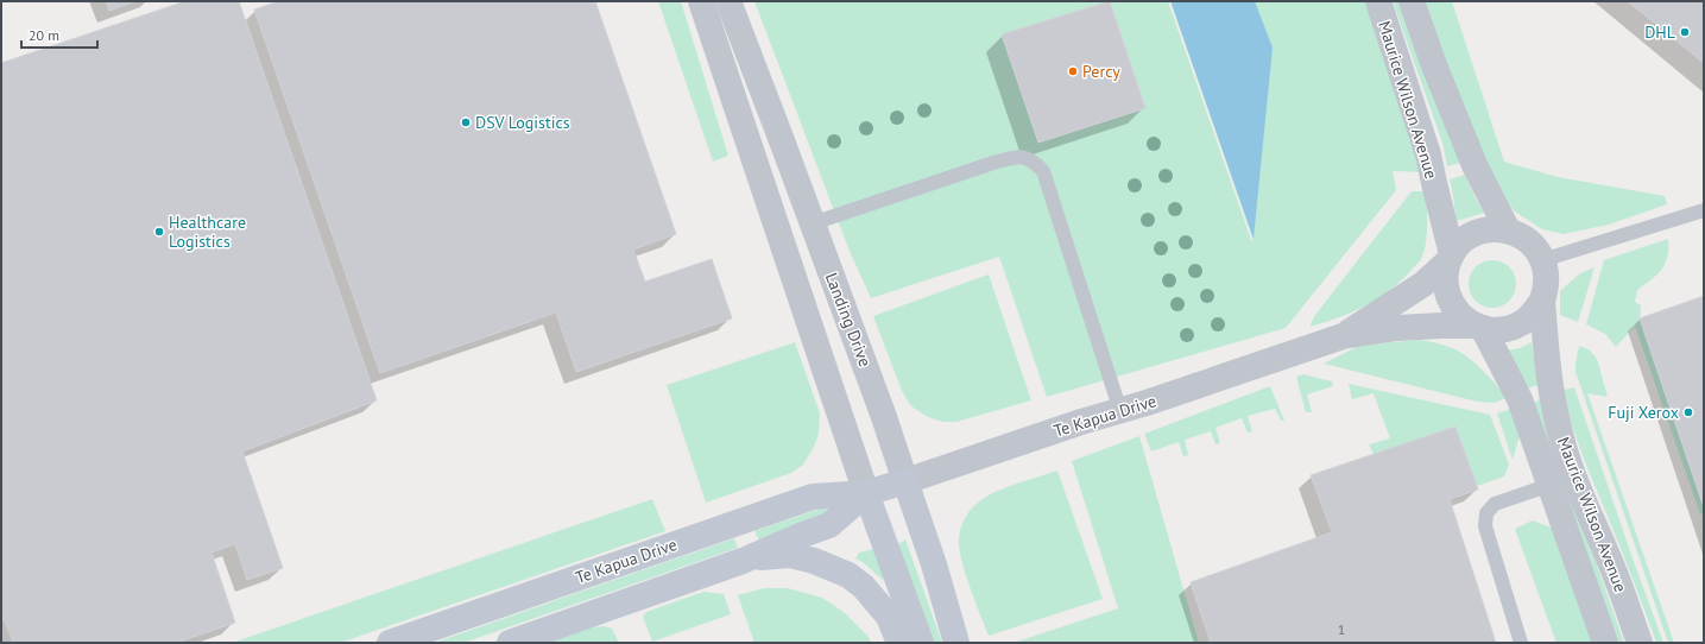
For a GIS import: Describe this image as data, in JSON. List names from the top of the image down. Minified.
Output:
{"streets":{"street":["Maurice Wilson Avenue","Landing Drive","Te Kapua Drive"]},"crossings":[["Maurice Wilson Avenue","Te Kapua Drive"],["Landing Drive","Te Kapua Drive"]],"places":["DHL","Percy","DSV Logistics","Healthcare Logistics","Fuji Xerox"],"house_numbers":["1"],"scale_bar":"20 m"}
